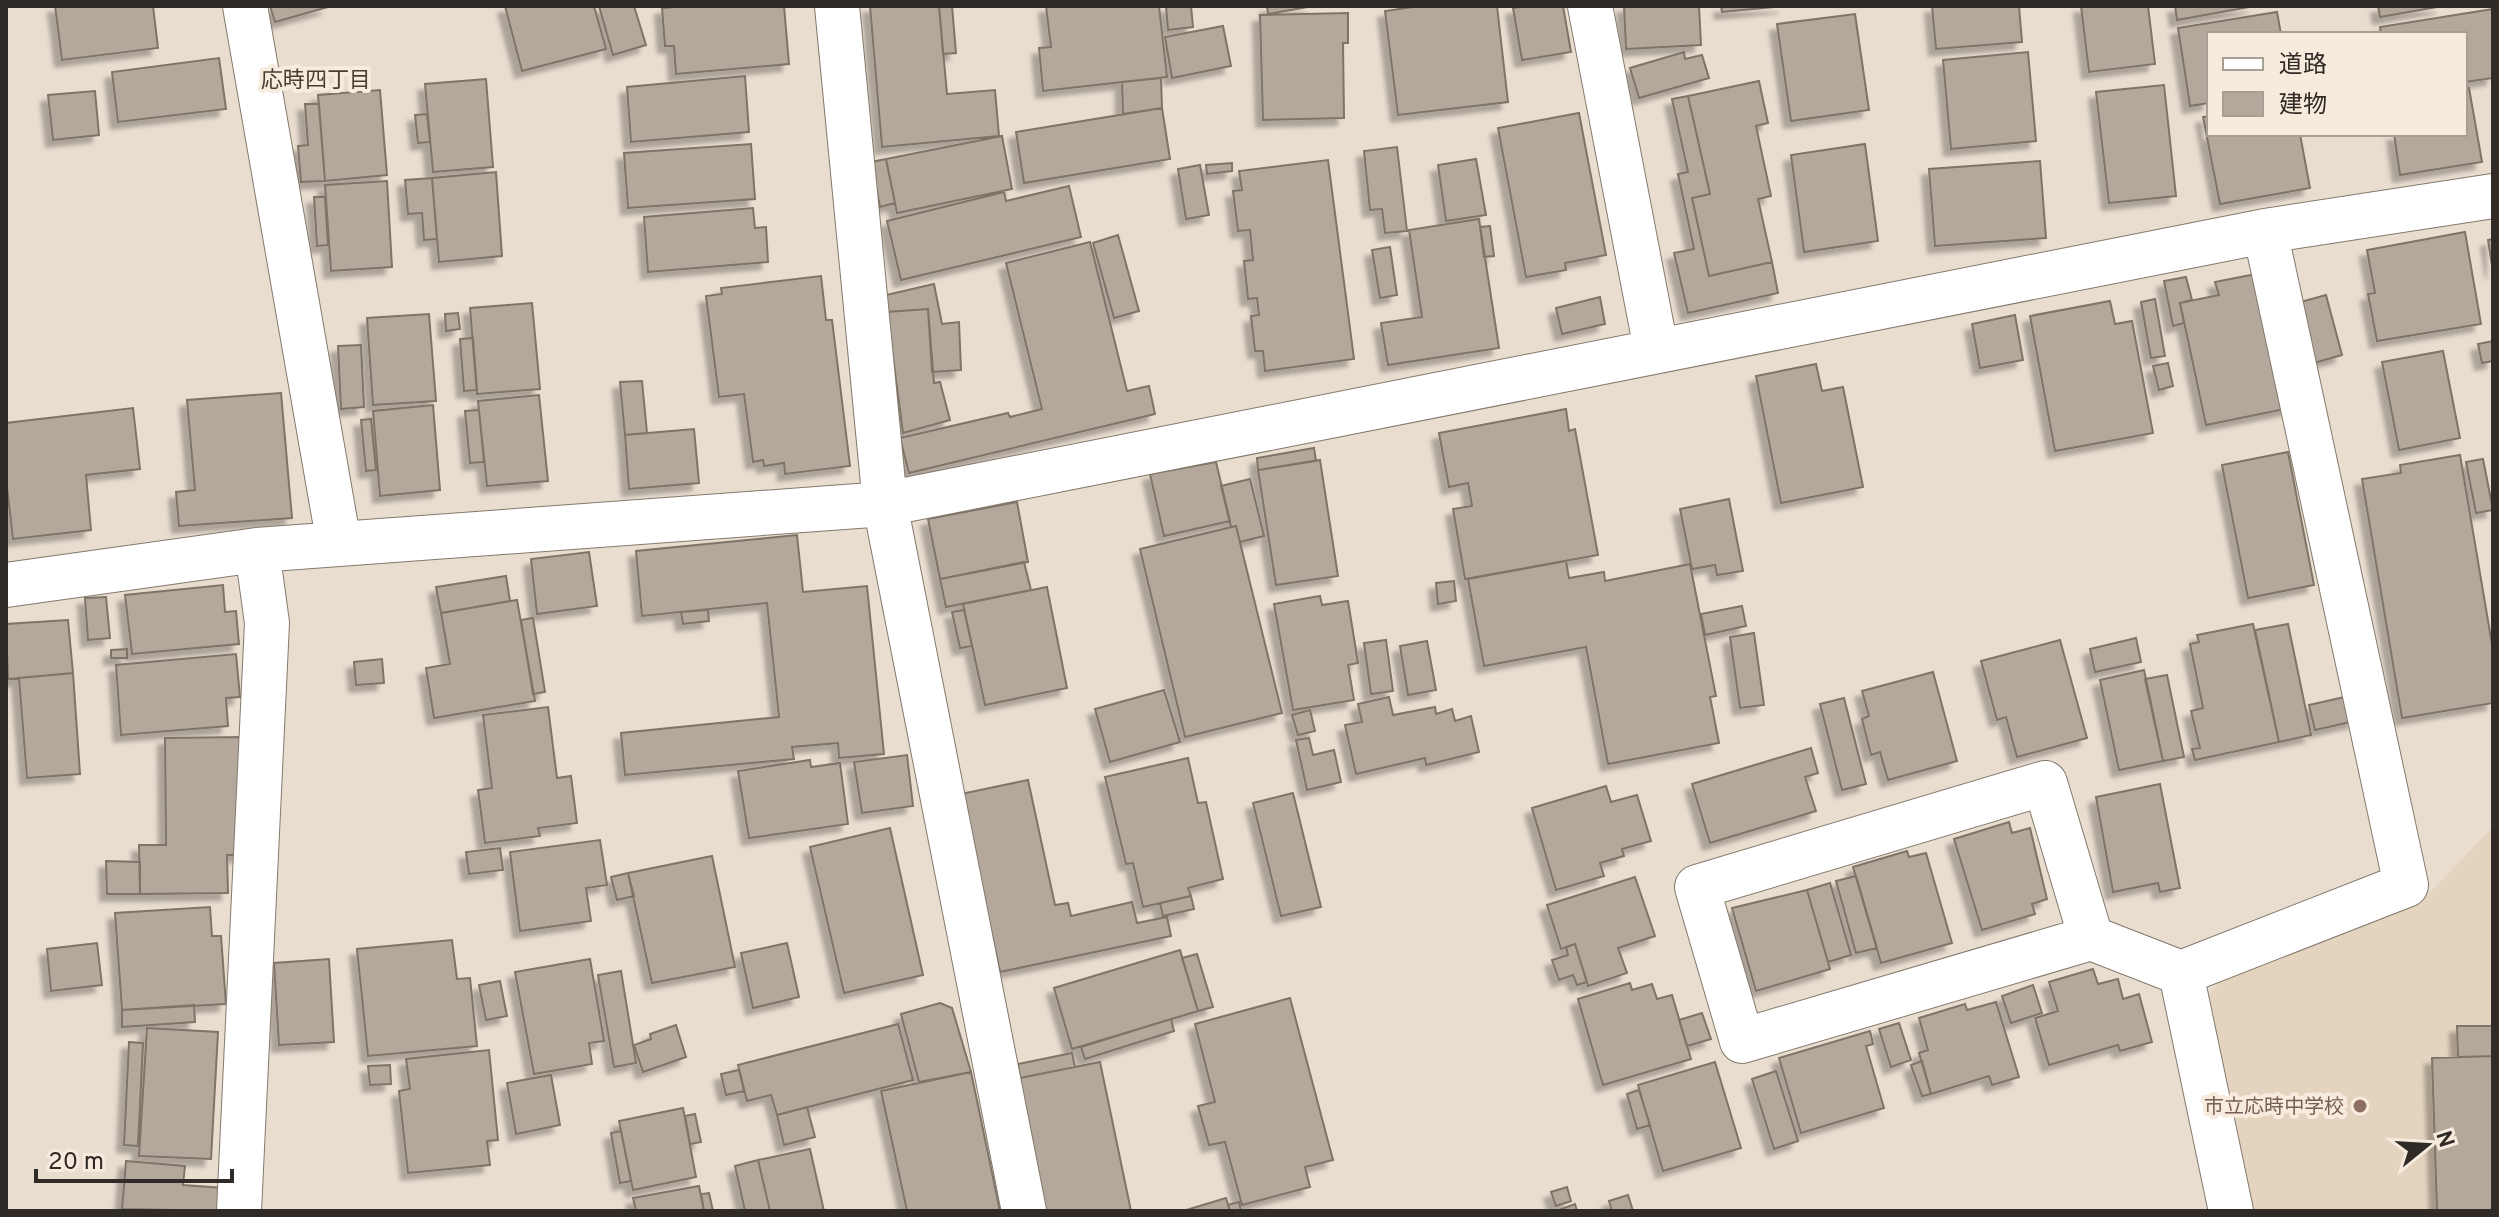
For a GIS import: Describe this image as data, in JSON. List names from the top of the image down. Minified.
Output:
{"districts":["応時四丁目"],"places":["市立応時中学校"],"legend":["道路","建物"],"scale_bar":"20 m","north":"right"}
